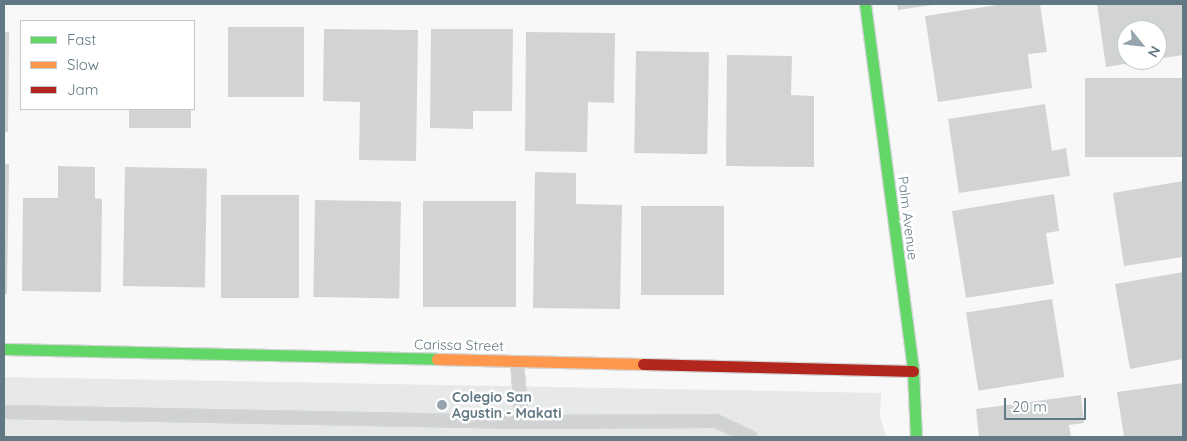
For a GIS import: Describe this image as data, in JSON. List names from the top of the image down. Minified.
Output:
{"streets":{"street":["Palm Avenue","Carissa Street"]},"crossings":[["Palm Avenue","Carissa Street"]],"places":["Colegio San Agustin - Makati"],"legend":["Fast","Slow","Jam"],"scale_bar":"20 m","north":"bottom right"}
